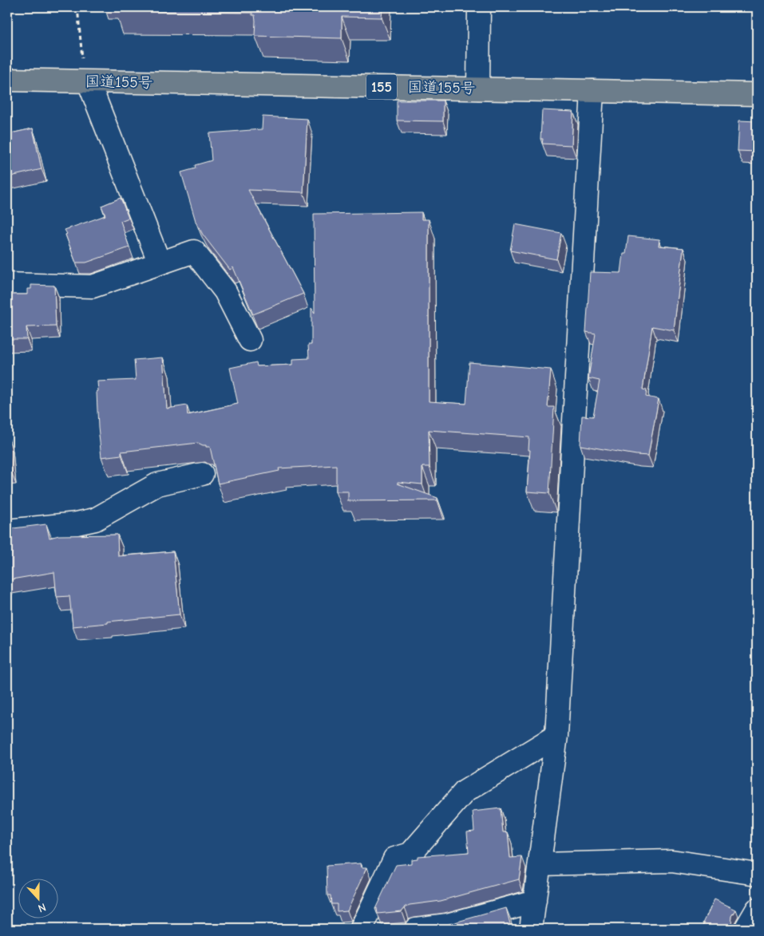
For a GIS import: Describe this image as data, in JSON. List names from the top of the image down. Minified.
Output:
{"streets":{"highway":["国道155号","155"]},"north":"bottom"}
